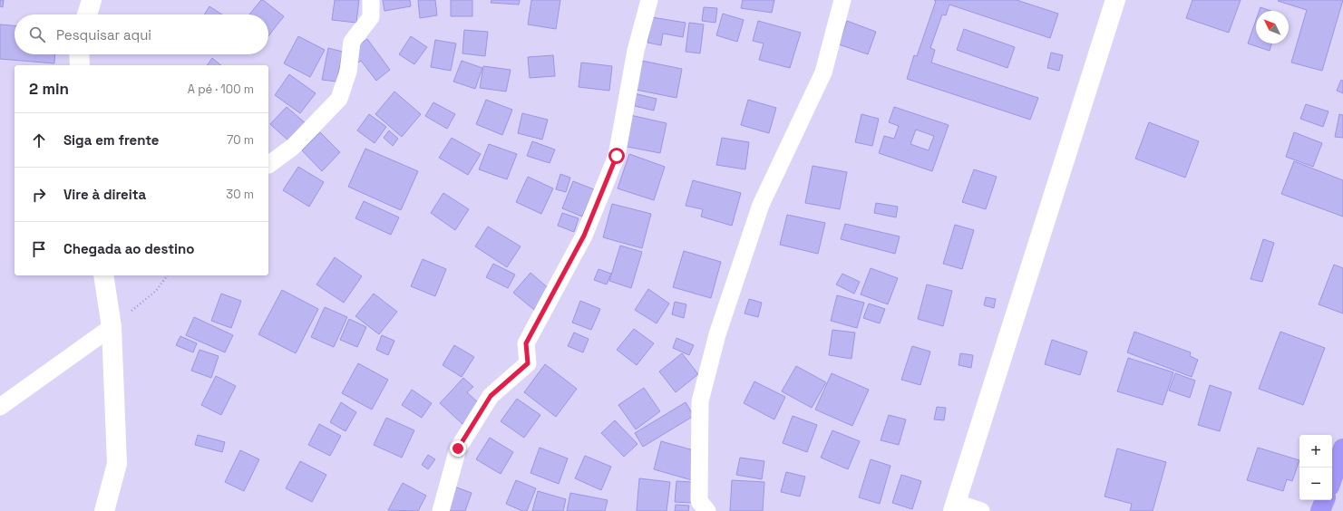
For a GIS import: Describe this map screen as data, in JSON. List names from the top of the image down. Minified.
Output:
{"north":"top left","page":{"search":"Pesquisar aqui","heading":["2 min","A pé · 100 m"],"list":[["Siga em frente","70 m"],["Vire à direita","30 m"],"Chegada ao destino"],"map_buttons":["+","−"]}}
